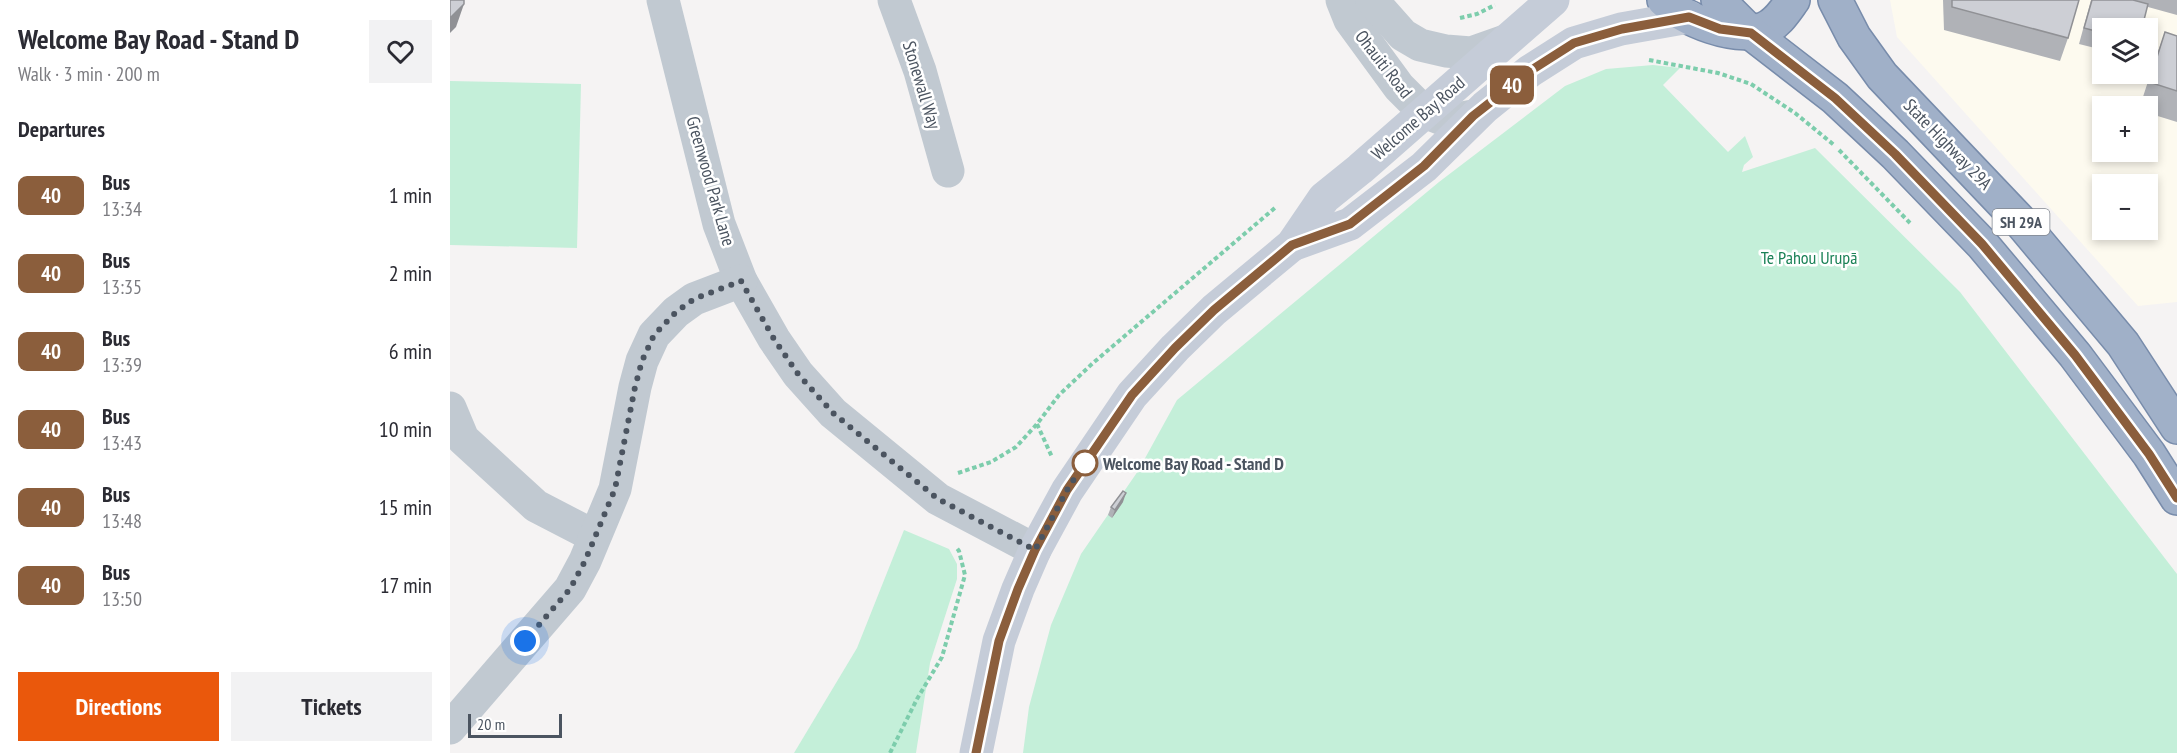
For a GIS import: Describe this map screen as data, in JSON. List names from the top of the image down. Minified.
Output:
{"streets":{"highway":["State Highway 29A","SH 29A"],"main road":["Welcome Bay Road"],"street":["Ohauiti Road","Stonewall Way","Greenwood Park Lane"]},"crossings":[["Ohauiti Road","Welcome Bay Road"],["Welcome Bay Road","Greenwood Park Lane"]],"parks":["Te Pahou Urupā"],"places":["Welcome Bay Road - Stand D"],"lines":["bus line 40"],"scale_bar":"20 m","page":{"heading":[["Welcome Bay Road - Stand D","Walk · 3 min · 200 m"],"Departures"],"on_map":"40","map_buttons":["+","−"],"list":[{"mark":"40","name":"Bus","note":"13:34","value":"1 min"},{"mark":"40","name":"Bus","note":"13:35","value":"2 min"},{"mark":"40","name":"Bus","note":"13:39","value":"6 min"},{"mark":"40","name":"Bus","note":"13:43","value":"10 min"},{"mark":"40","name":"Bus","note":"13:48","value":"15 min"},{"mark":"40","name":"Bus","note":"13:50","value":"17 min"}],"buttons":["Directions","Tickets"],"scale":"20 m"}}
